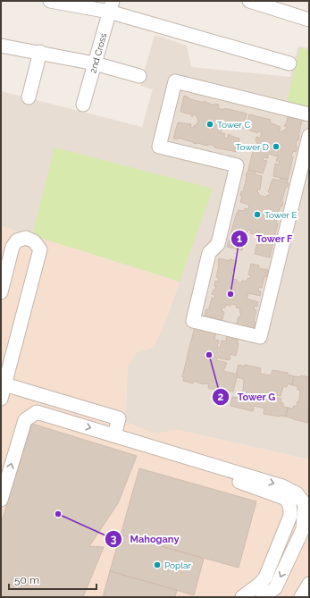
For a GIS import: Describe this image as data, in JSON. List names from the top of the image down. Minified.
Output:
{"streets":{"street":["2nd Cross"]},"places":["Tower C","Tower D","Tower E","Tower F","Tower G","Mahogany","Poplar"],"scale_bar":"50 m"}
